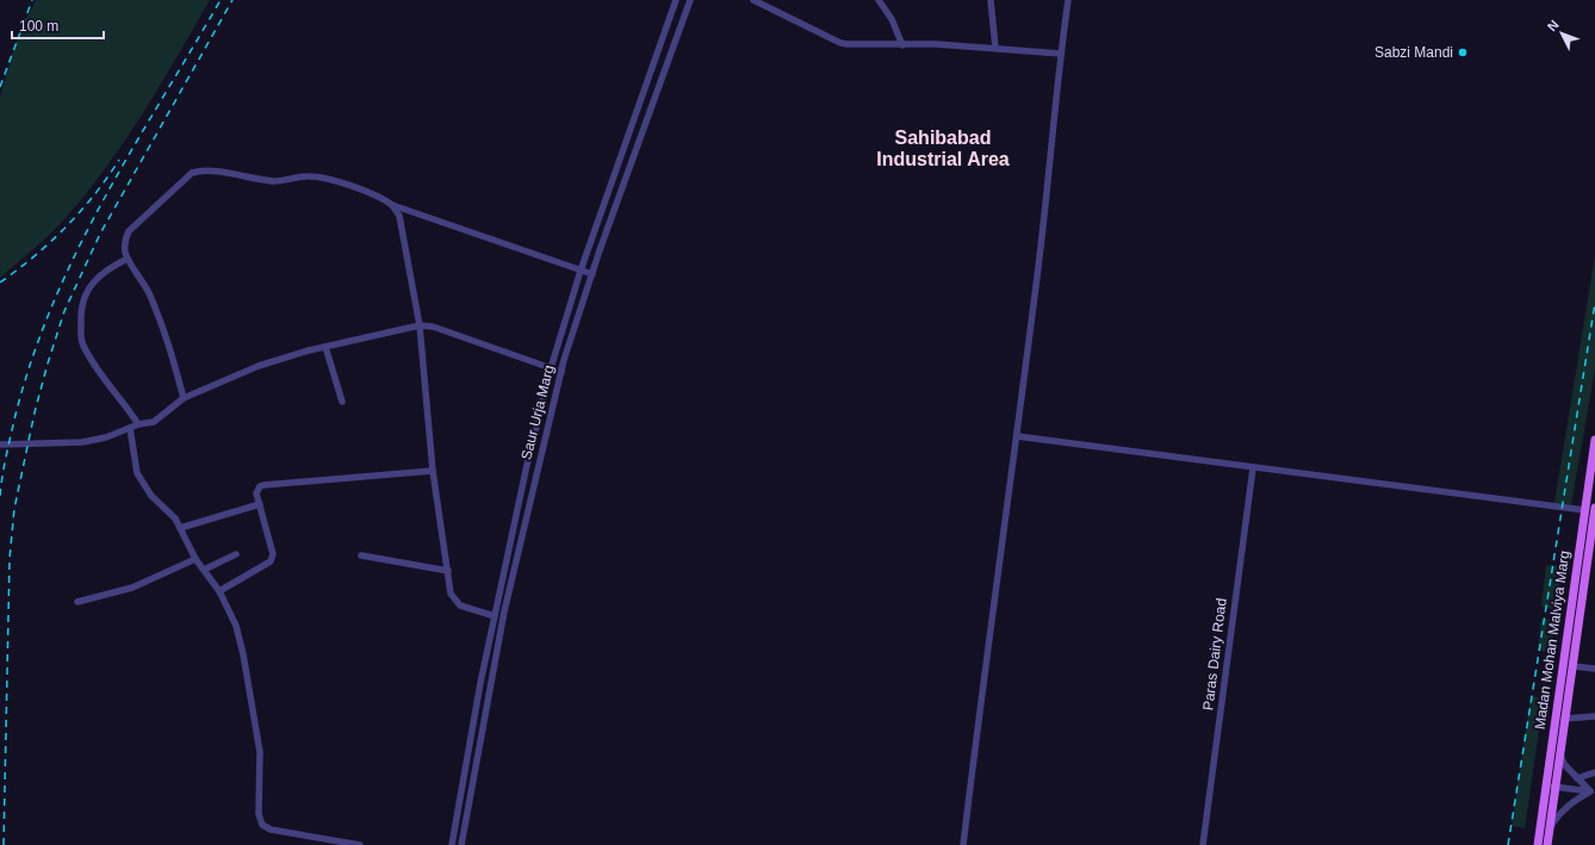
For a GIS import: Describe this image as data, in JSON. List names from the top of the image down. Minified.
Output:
{"streets":{"main road":["Madan Mohan Malviya Marg"],"street":["Saur Urja Marg","Paras Dairy Road"]},"districts":["Sahibabad Industrial Area"],"places":["Sabzi Mandi"],"scale_bar":"100 m","north":"top left"}
